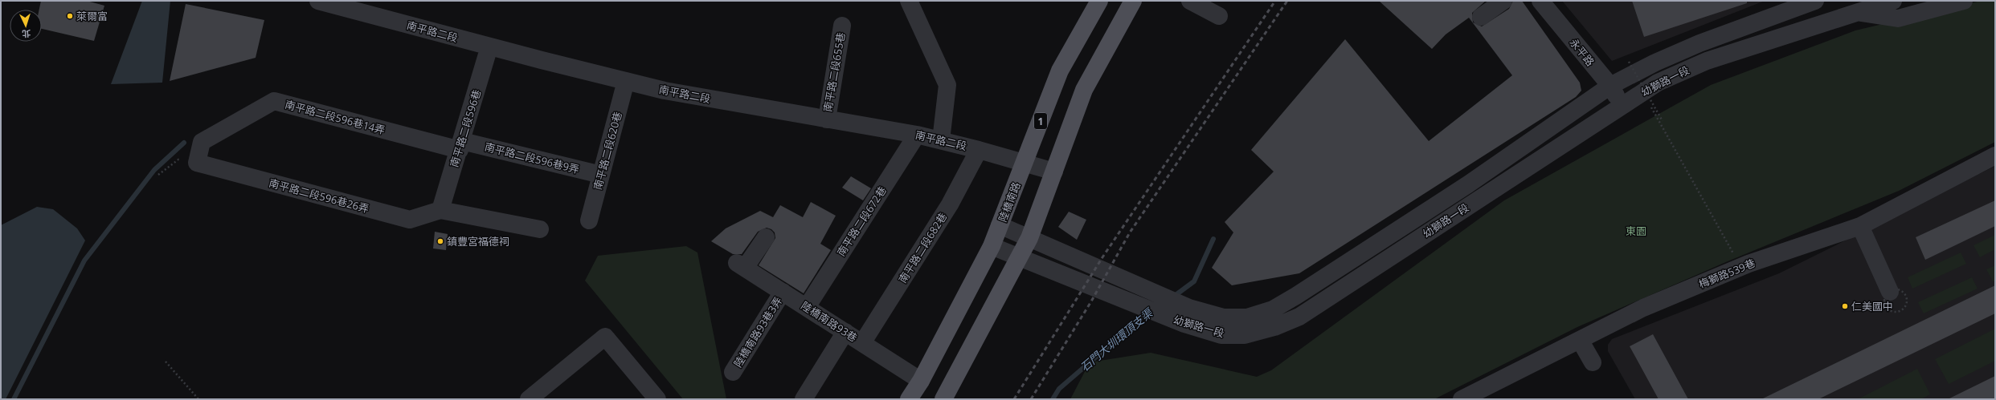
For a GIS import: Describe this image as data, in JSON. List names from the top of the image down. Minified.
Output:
{"streets":{"main road":["1","陸橋南路"],"street":["南平路二段","永平路","南平路二段655巷","幼獅路一段","南平路二段596巷14弄","南平路二段596巷","南平路二段620巷","南平路二段596巷9弄","南平路二段596巷26弄","南平路二段672巷","南平路二段682巷","梅獅路539巷","陸橋南路93巷","陸橋南路93巷3弄"]},"crossings":[["南平路二段","南平路二段655巷"],["南平路二段","南平路二段596巷"],["南平路二段","南平路二段620巷"],["南平路二段","陸橋南路"],["南平路二段","南平路二段672巷"],["南平路二段","南平路二段682巷"],["永平路","幼獅路一段"],["幼獅路一段","陸橋南路"],["南平路二段596巷14弄","南平路二段596巷"],["南平路二段596巷14弄","南平路二段596巷9弄"],["南平路二段596巷14弄","南平路二段596巷26弄"],["南平路二段596巷","南平路二段596巷9弄"],["南平路二段596巷","南平路二段596巷26弄"],["南平路二段620巷","南平路二段596巷9弄"],["陸橋南路","陸橋南路93巷"],["南平路二段672巷","陸橋南路93巷"],["南平路二段682巷","陸橋南路93巷"],["陸橋南路93巷","陸橋南路93巷3弄"]],"water":["石門大圳環頂支渠"],"parks":["東園"],"places":["萊爾富","鎮豐宮福德祠","仁美國中"],"north":"bottom"}
